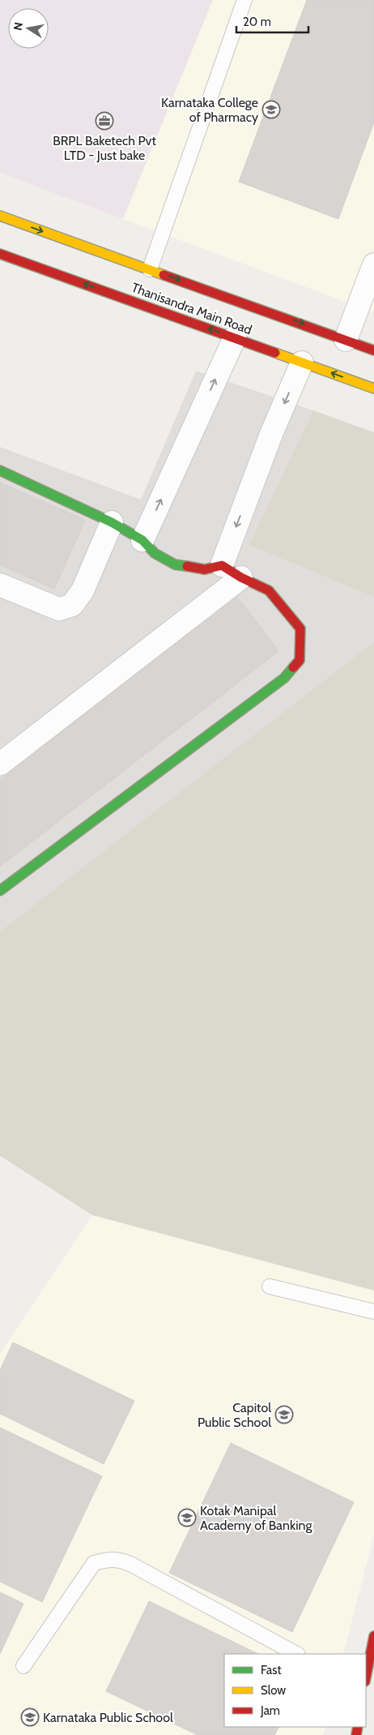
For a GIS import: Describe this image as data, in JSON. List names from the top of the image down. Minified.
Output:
{"streets":{"street":["Thanisandra Main Road"]},"places":{"school or university":["Karnataka College of Pharmacy","Capitol Public School","Kotak Manipal Academy of Banking","Karnataka Public School"],"office":["BRPL Baketech Pvt LTD - Just bake"]},"legend":["Fast","Slow","Jam"],"scale_bar":"20 m","north":"left"}
